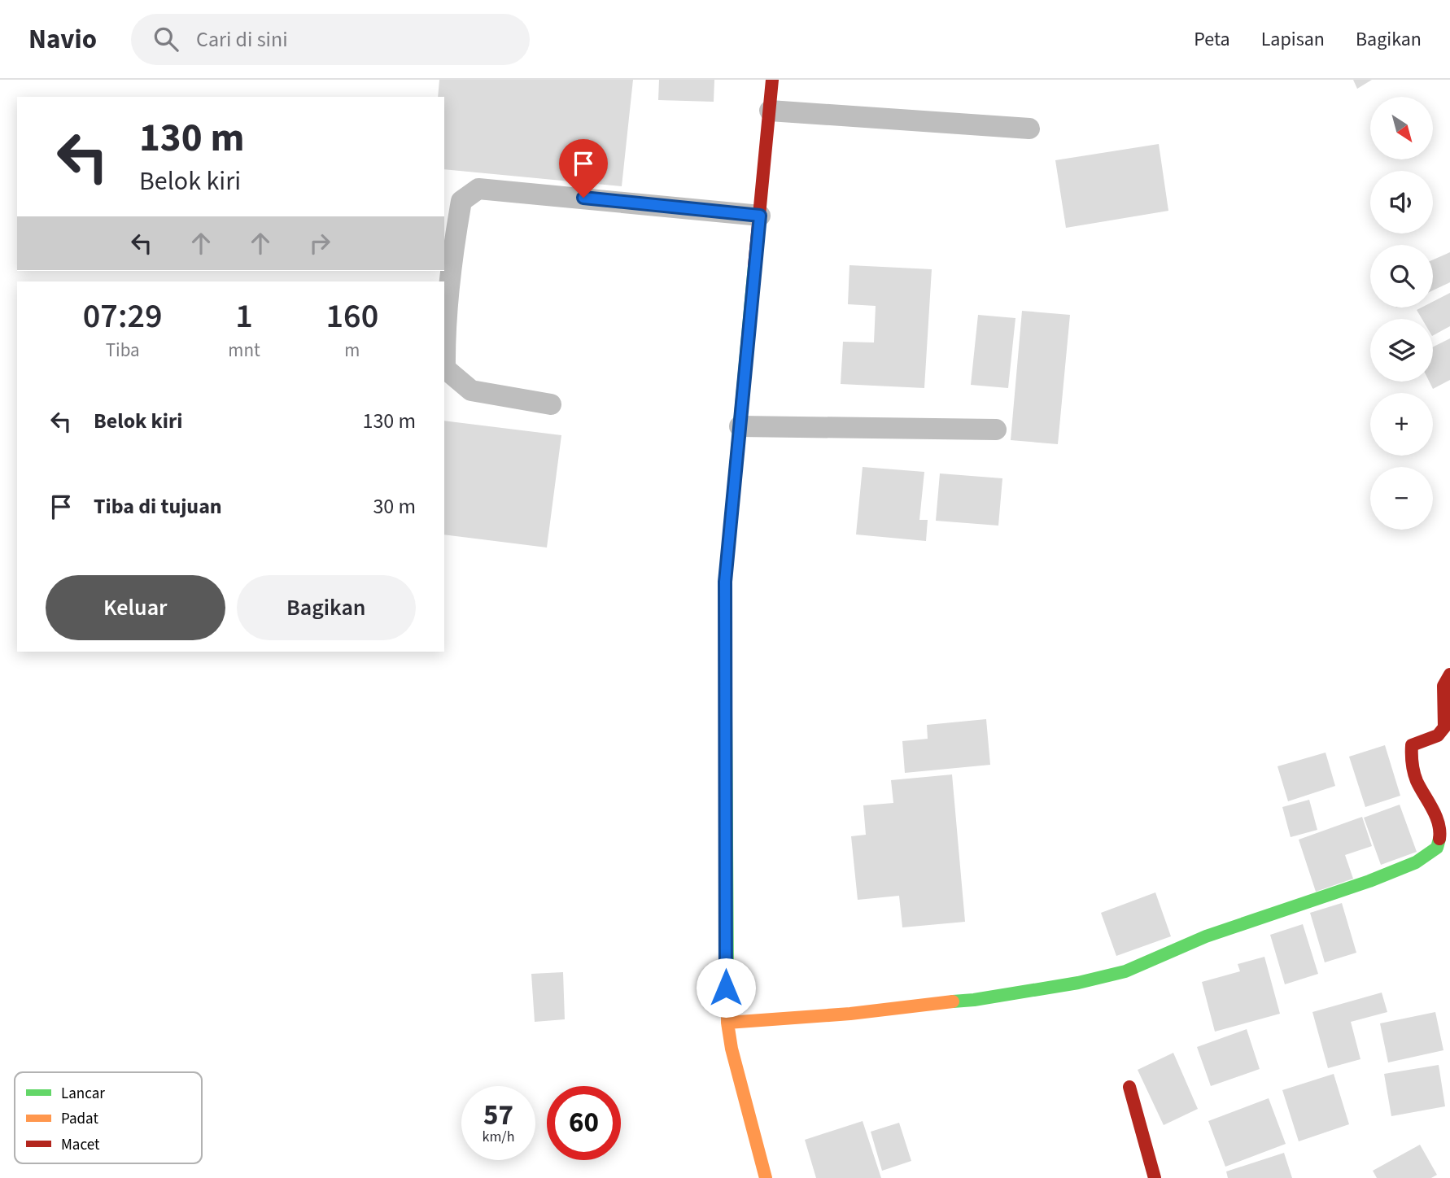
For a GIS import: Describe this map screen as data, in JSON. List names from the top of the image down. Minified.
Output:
{"legend":["Lancar","Padat","Macet"],"north":"bottom right","page":{"header":"Navio","search":"Cari di sini","nav":["Peta","Lapisan","Bagikan"],"map_buttons":["+","−"],"turn":["130 m","Belok kiri"],"eta":["07:29","Tiba","1","mnt","160","m"],"list":[{"name":"Belok kiri","value":"130 m"},{"name":"Tiba di tujuan","value":"30 m"}],"buttons":["Keluar","Bagikan"],"speed":"57 km/h","limit":"60"}}
